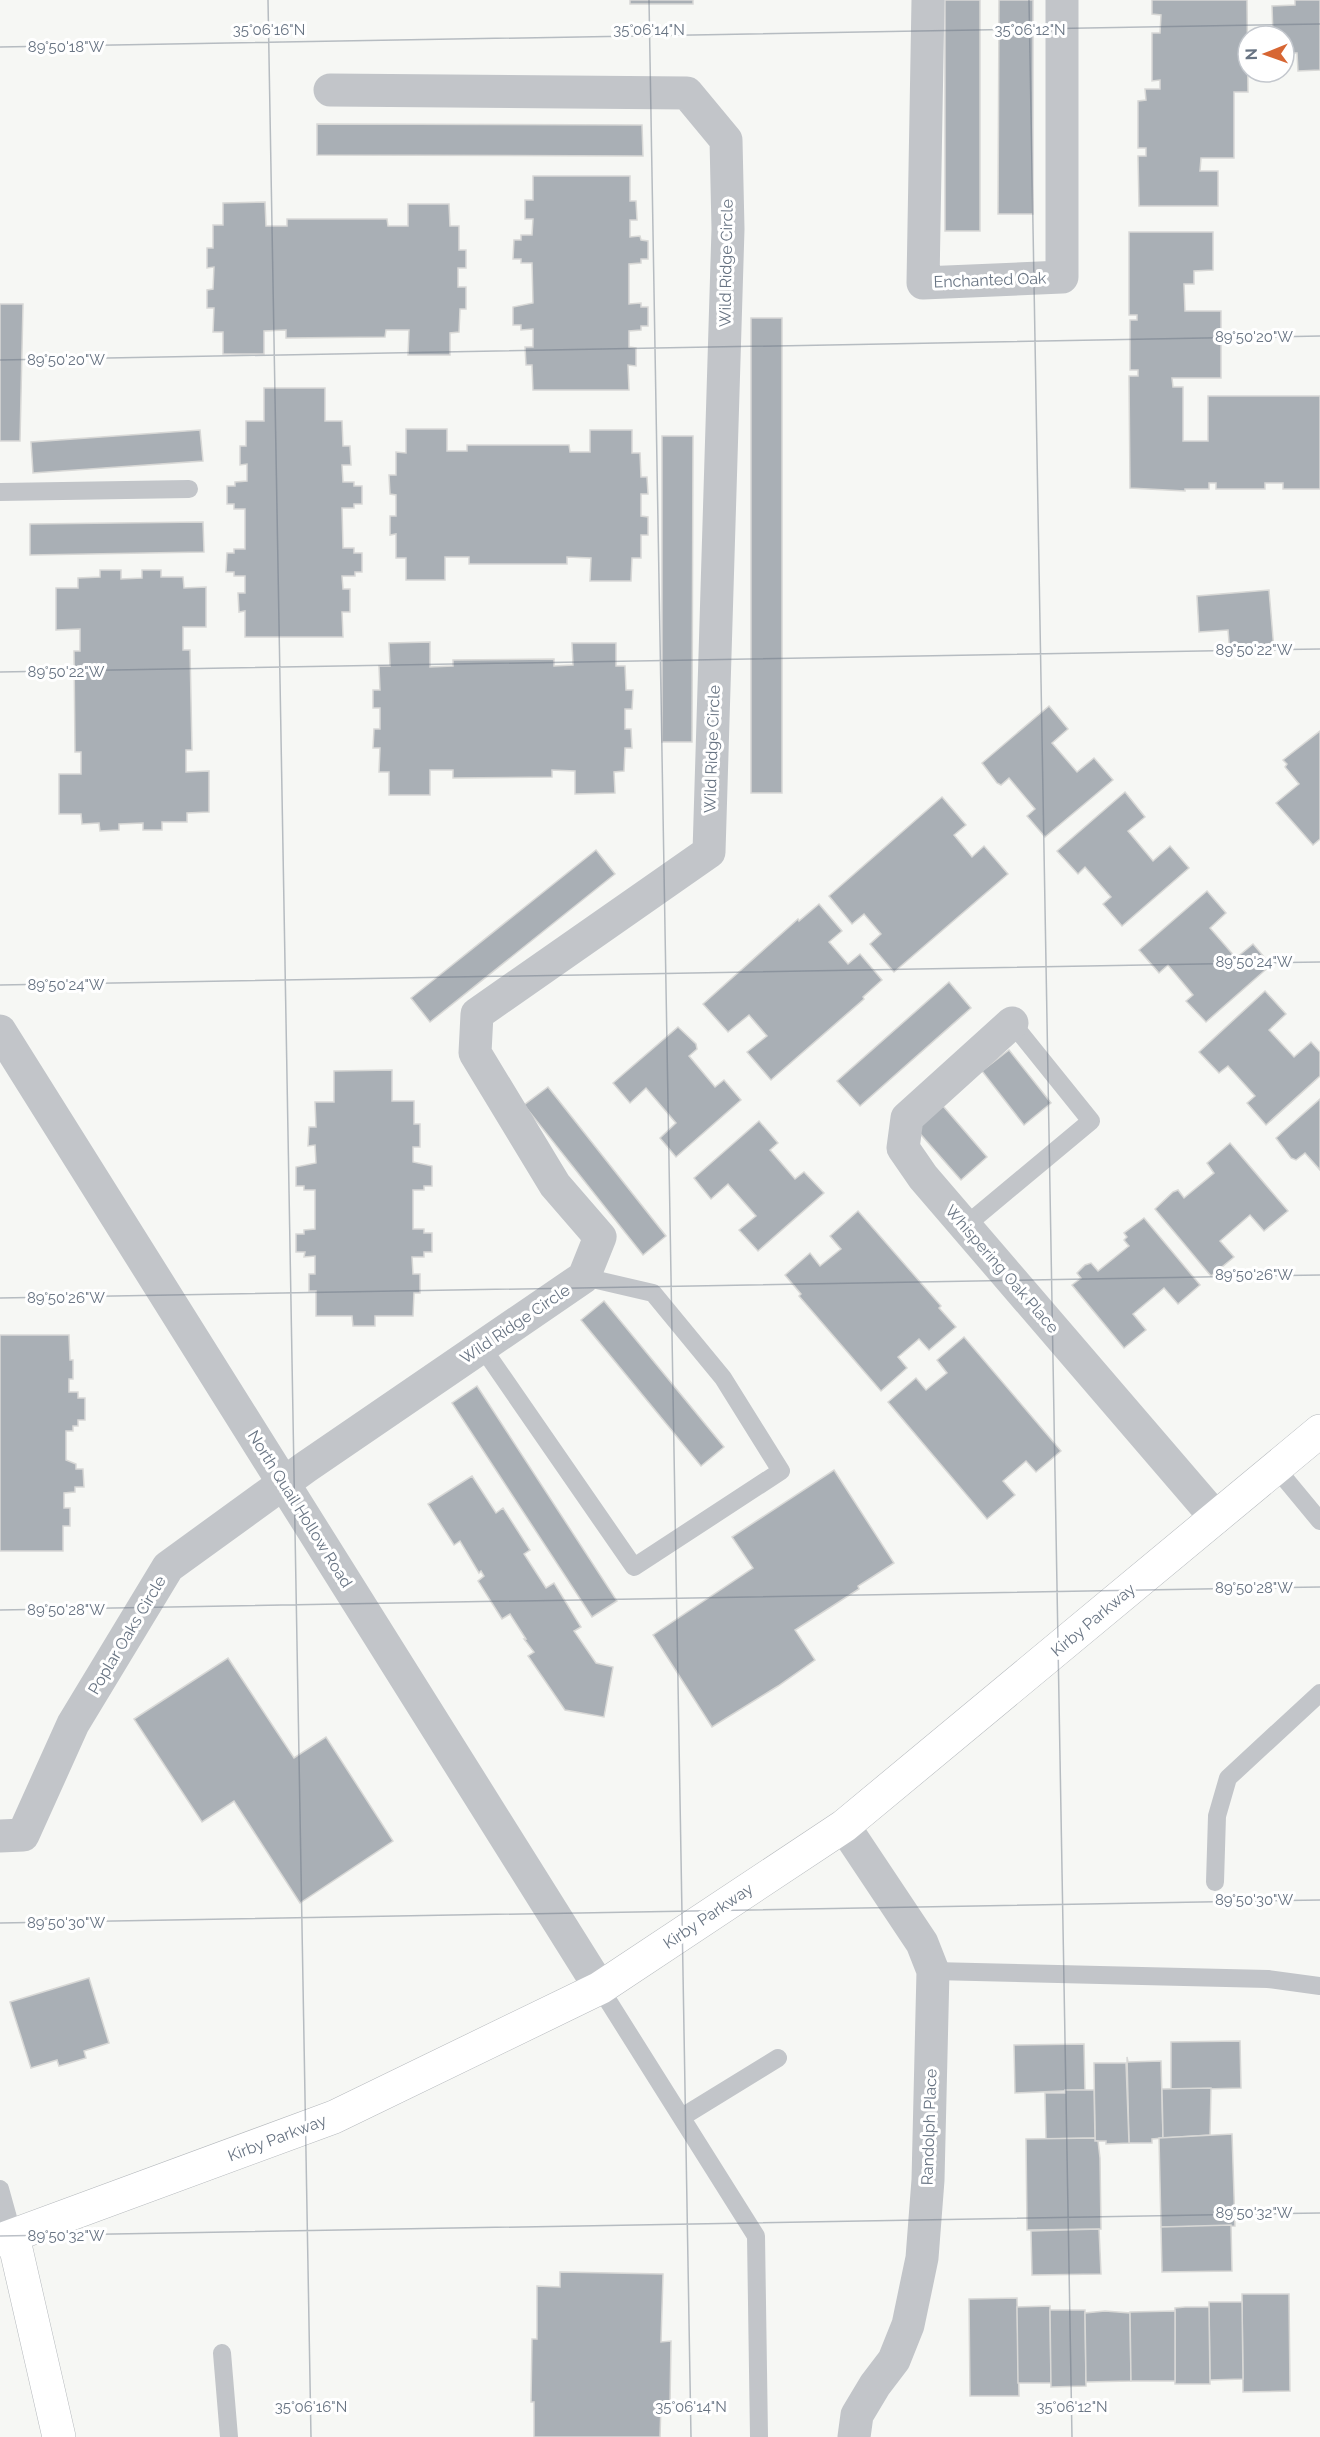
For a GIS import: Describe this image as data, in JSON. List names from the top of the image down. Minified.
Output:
{"streets":{"main road":["Kirby Parkway"],"street":["Wild Ridge Circle","Enchanted Oak","Whispering Oak Place","North Quail Hollow Road","Poplar Oaks Circle","Randolph Place"]},"crossings":[["Wild Ridge Circle","North Quail Hollow Road"],["Wild Ridge Circle","Poplar Oaks Circle"],["Whispering Oak Place","Kirby Parkway"],["North Quail Hollow Road","Kirby Parkway"],["North Quail Hollow Road","Poplar Oaks Circle"],["Kirby Parkway","Randolph Place"]],"north":"left","coordinates":["35°06'16\"N","35°06'14\"N","35°06'12\"N","89°50'18\"W","89°50'20\"W","89°50'22\"W","89°50'24\"W","89°50'26\"W","89°50'28\"W","89°50'30\"W","89°50'32\"W"]}
